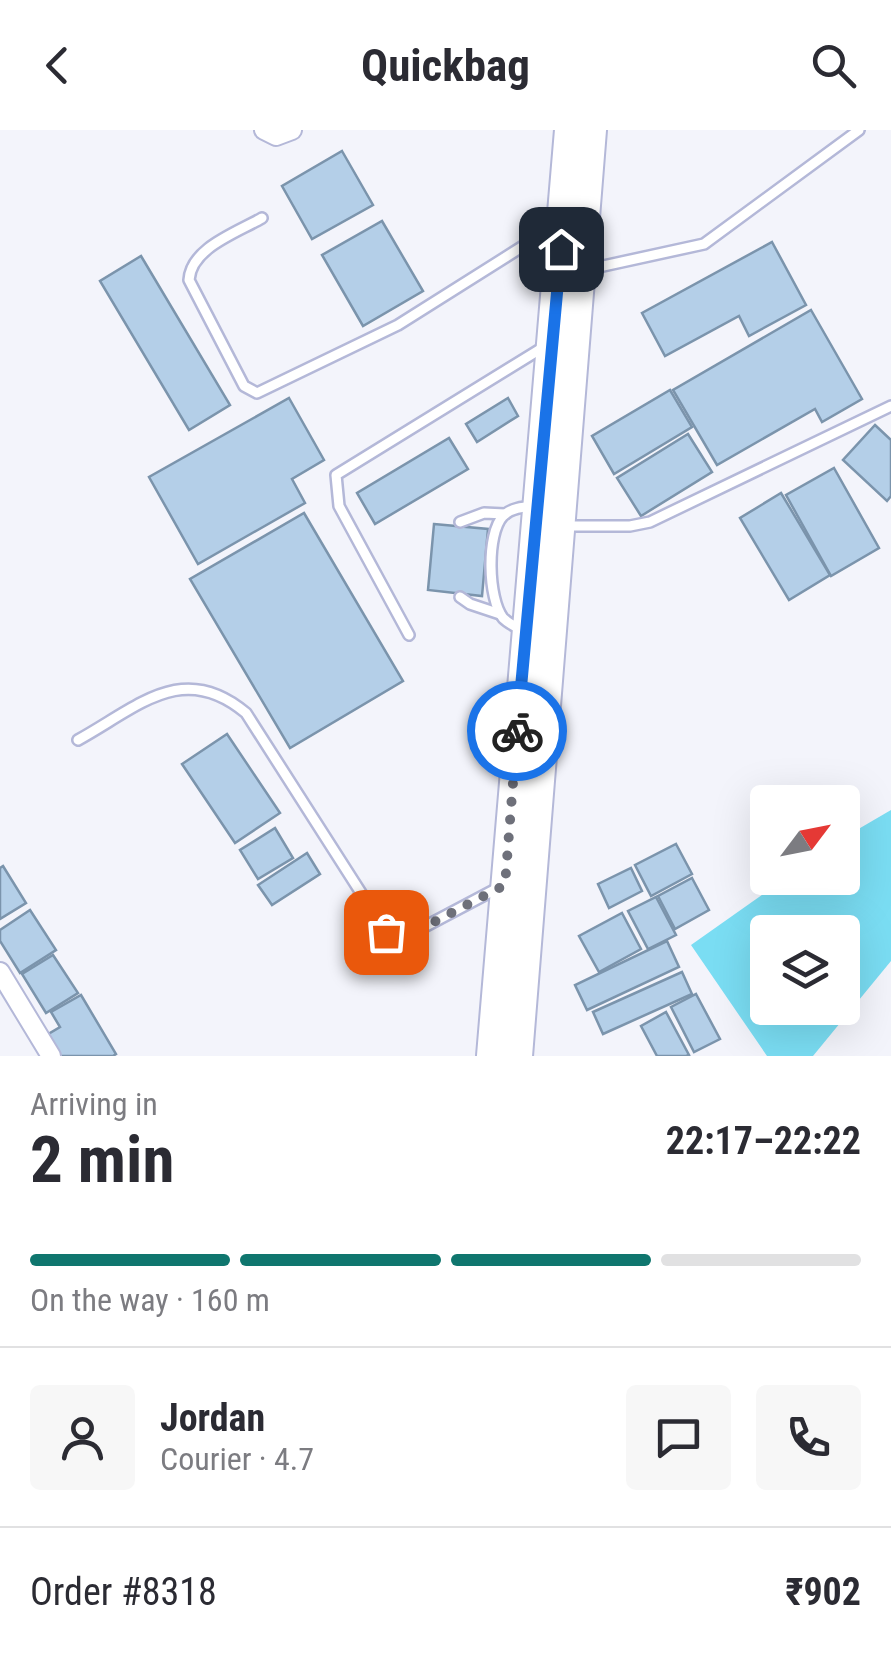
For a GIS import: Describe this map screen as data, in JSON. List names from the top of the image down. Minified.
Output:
{"north":"top right","page":{"header":"Quickbag","heading":["2 min","Arriving in","22:17–22:22"],"panel":["Jordan","Courier · 4.7","Order #8318","₹902"],"bar":"On the way · 160 m"}}
